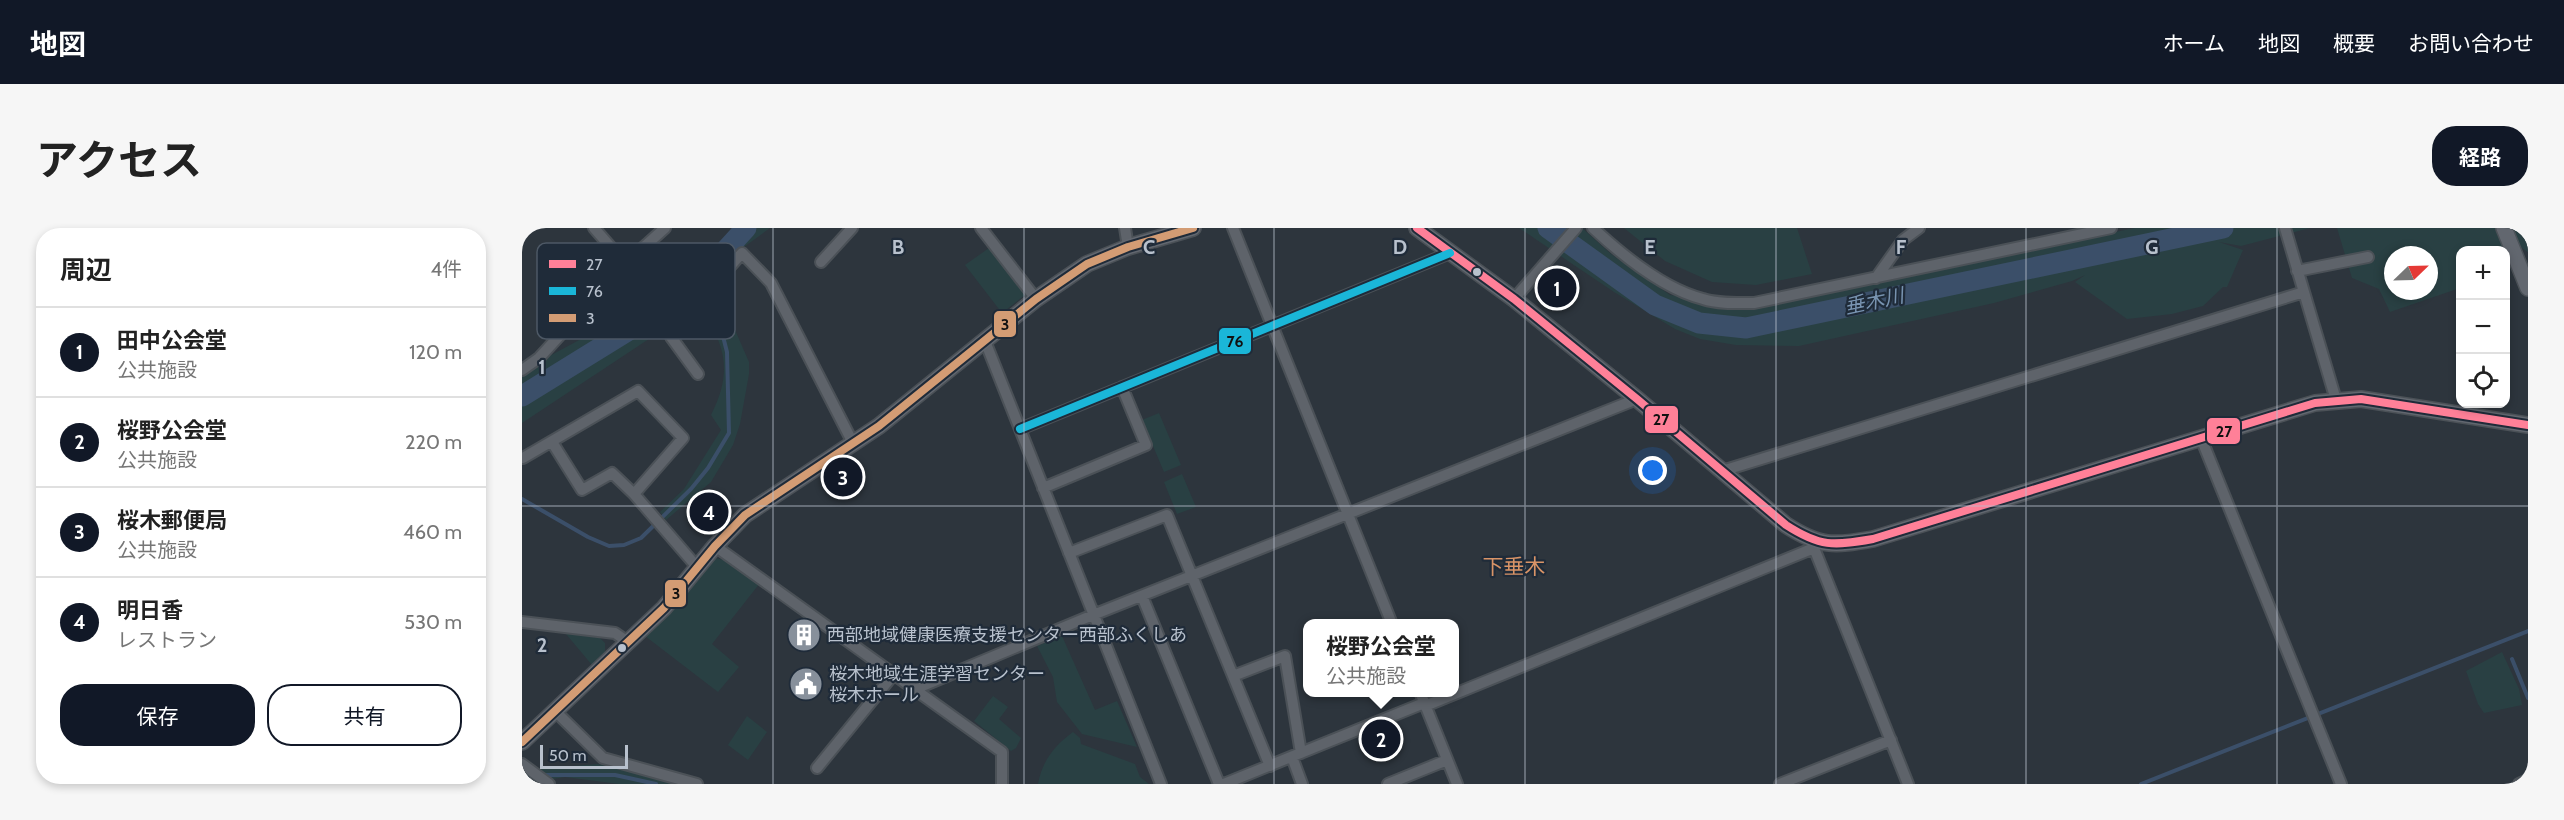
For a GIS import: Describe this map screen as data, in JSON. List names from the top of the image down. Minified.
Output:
{"districts":["下垂木"],"water":["垂木川"],"places":{"building":["西部地域健康医療支援センター西部ふくしあ"],"public building":["桜木地域生涯学習センター 桜木ホール"]},"lines":["transit line 27","transit line 3","transit line 76"],"legend":["27","76","3"],"scale_bar":"50 m","north":"top right","page":{"header":"地図","nav":["ホーム","地図","概要","お問い合わせ"],"title":"アクセス","buttons":["経路",["保存","共有"]],"heading":["周辺","4件"],"map_buttons":["+","−"],"pins":["1","3","4","2"],"list":[{"mark":"1","name":"田中公会堂","note":"公共施設","value":"120 m"},{"mark":"2","name":"桜野公会堂","note":"公共施設","value":"220 m"},{"mark":"3","name":"桜木郵便局","note":"公共施設","value":"460 m"},{"mark":"4","name":"明日香","note":"レストラン","value":"530 m"}],"popup":["桜野公会堂","公共施設"],"scale":"50 m"},"grid":{"columns":["B","C","D","E","F","G"],"rows":["1","2"]}}
